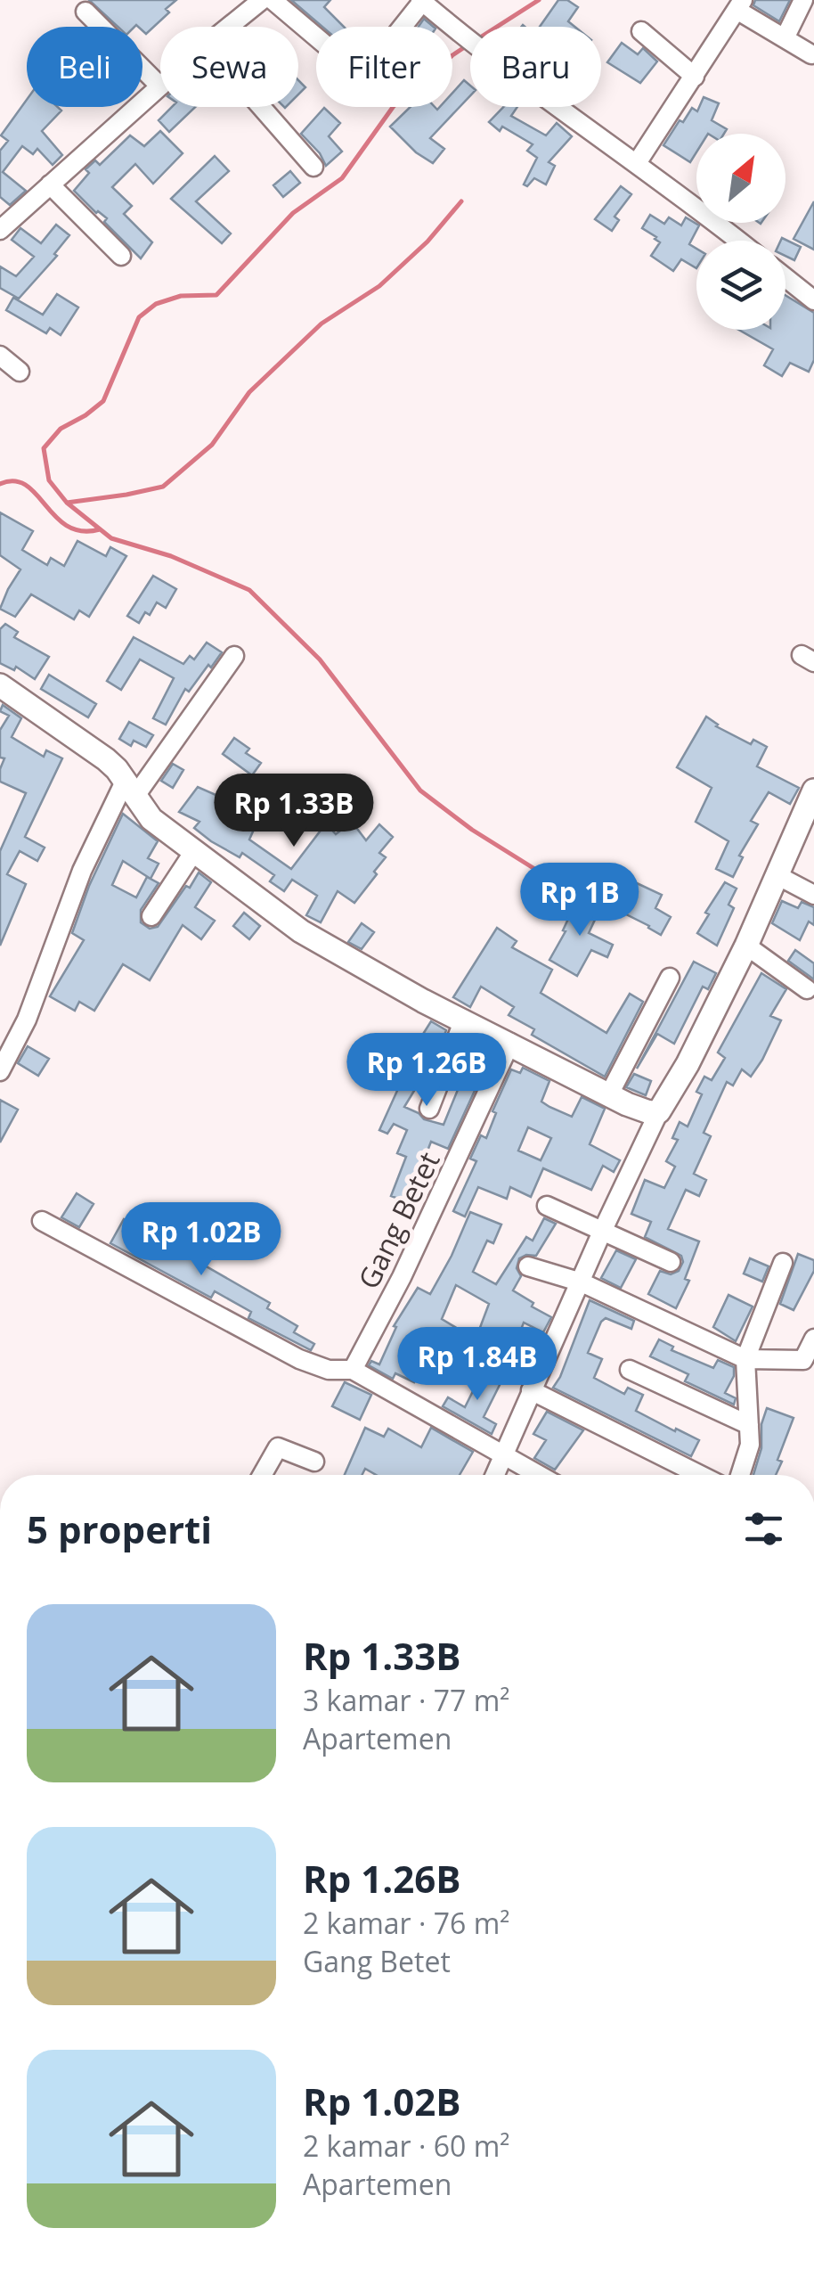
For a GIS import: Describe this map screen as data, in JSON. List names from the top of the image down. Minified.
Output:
{"streets":{"street":["Gang Betet"]},"north":"top right","page":{"chip":["Beli","Sewa","Filter","Baru"],"price":["Rp 1.33B","Rp 1B","Rp 1.26B","Rp 1.02B","Rp 1.84B"],"heading":"5 properti","list":[{"name":"Rp 1.33B","note":"3 kamar · 77 m² · Apartemen"},{"name":"Rp 1.26B","note":"2 kamar · 76 m² · Gang Betet"},{"name":"Rp 1.02B","note":"2 kamar · 60 m² · Apartemen"}]}}
